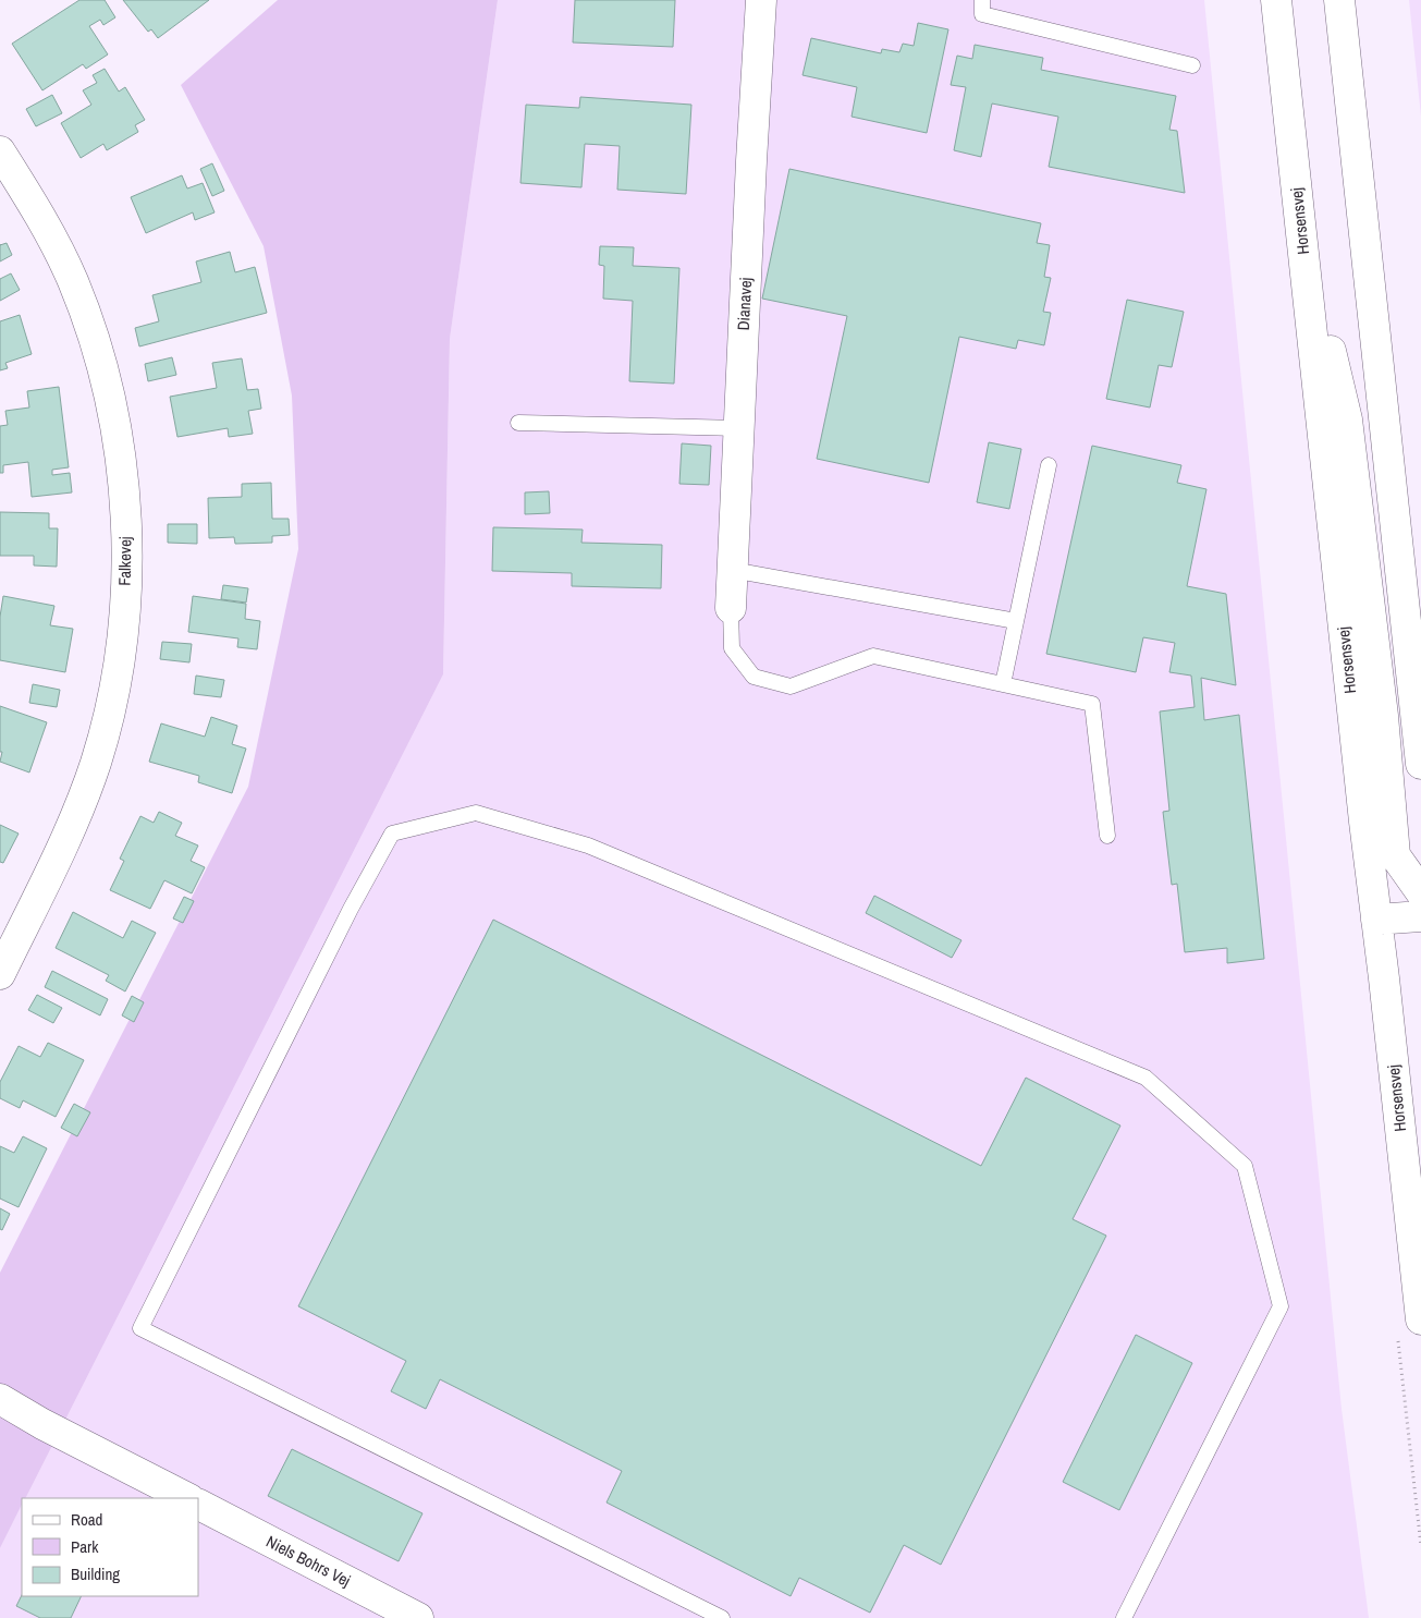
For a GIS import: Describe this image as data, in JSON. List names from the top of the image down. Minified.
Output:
{"streets":{"main road":["Horsensvej","Dianavej","Falkevej","Niels Bohrs Vej"]},"legend":["Road","Park","Building"]}
